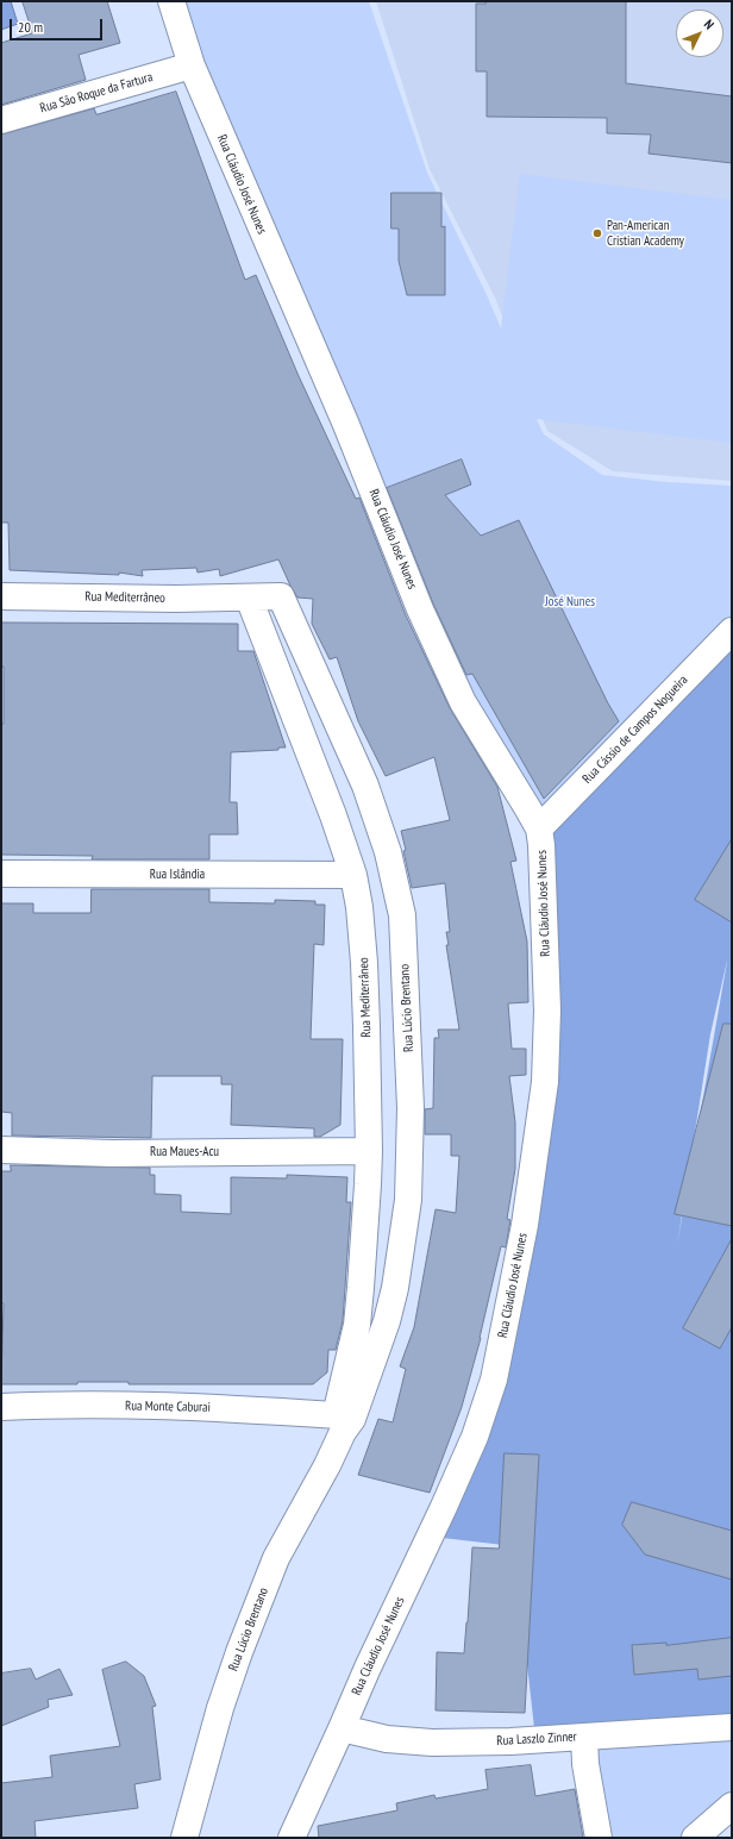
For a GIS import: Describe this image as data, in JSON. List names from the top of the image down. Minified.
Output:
{"streets":{"street":["Rua São Roque da Fartura","Rua Cláudio José Nunes","Rua Mediterrâneo","Rua Cássio de Campos Nogueira","Rua Islândia","Rua Lúcio Brentano","Rua Maues-Acu","Rua Monte Caburai","Rua Laszlo Zinner"]},"crossings":[["Rua São Roque da Fartura","Rua Cláudio José Nunes"],["Rua Cláudio José Nunes","Rua Cássio de Campos Nogueira"],["Rua Cláudio José Nunes","Rua Laszlo Zinner"],["Rua Mediterrâneo","Rua Islândia"],["Rua Mediterrâneo","Rua Lúcio Brentano"],["Rua Mediterrâneo","Rua Maues-Acu"],["Rua Mediterrâneo","Rua Monte Caburai"],["Rua Lúcio Brentano","Rua Monte Caburai"]],"parks":["José Nunes"],"places":["Pan-American Cristian Academy"],"scale_bar":"20 m","north":"top right"}
